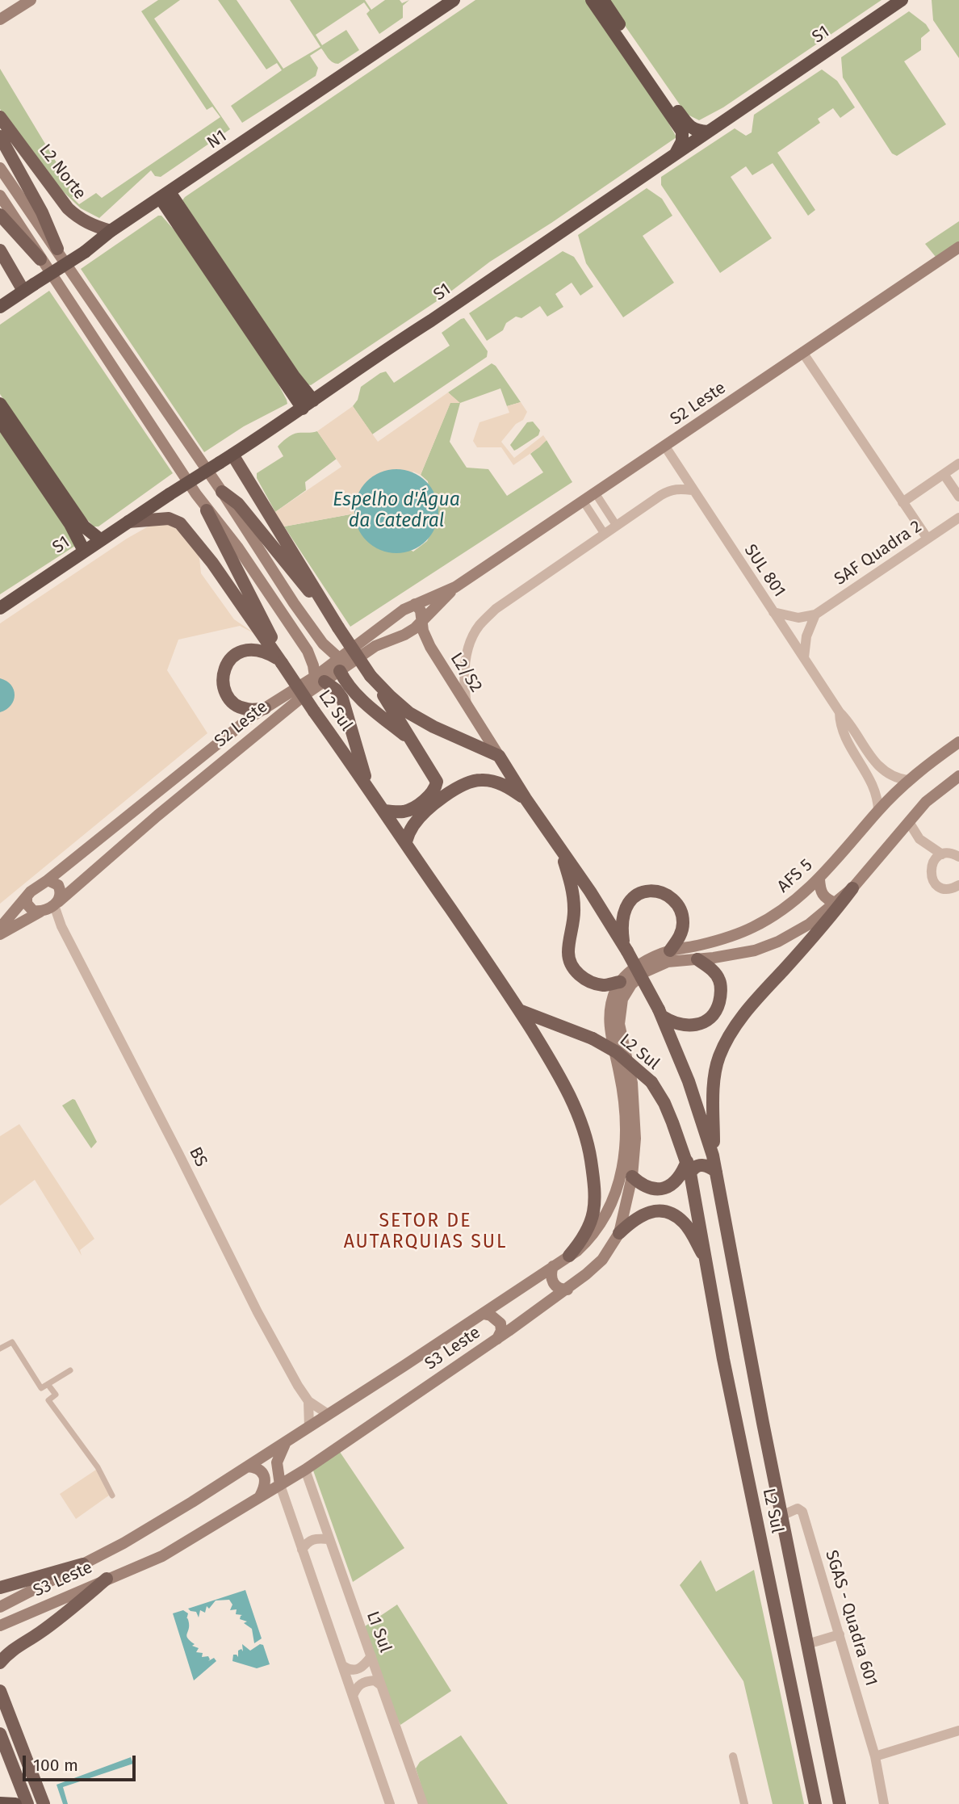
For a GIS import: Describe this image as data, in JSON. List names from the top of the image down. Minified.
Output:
{"streets":{"highway":["S1","N1"],"main road":["L2 Norte","S2 Leste","L2/S2","L2 Sul","AFS 5","S3 Leste"],"street":["SAF Quadra 2","SUL 801","BS","SGAS - Quadra 601","L1 Sul"]},"crossings":[["S1","L2 Sul"],["N1","L2 Norte"],["S2 Leste","SUL 801"],["S2 Leste","L2/S2"],["S2 Leste","BS"],["SUL 801","AFS 5"],["L2/S2","L2 Sul"],["L2 Sul","SGAS - Quadra 601"],["AFS 5","S3 Leste"],["BS","S3 Leste"],["S3 Leste","L1 Sul"]],"districts":["SETOR DE AUTARQUIAS SUL"],"water":["Espelho d'Água da Catedral"],"scale_bar":"100 m"}
